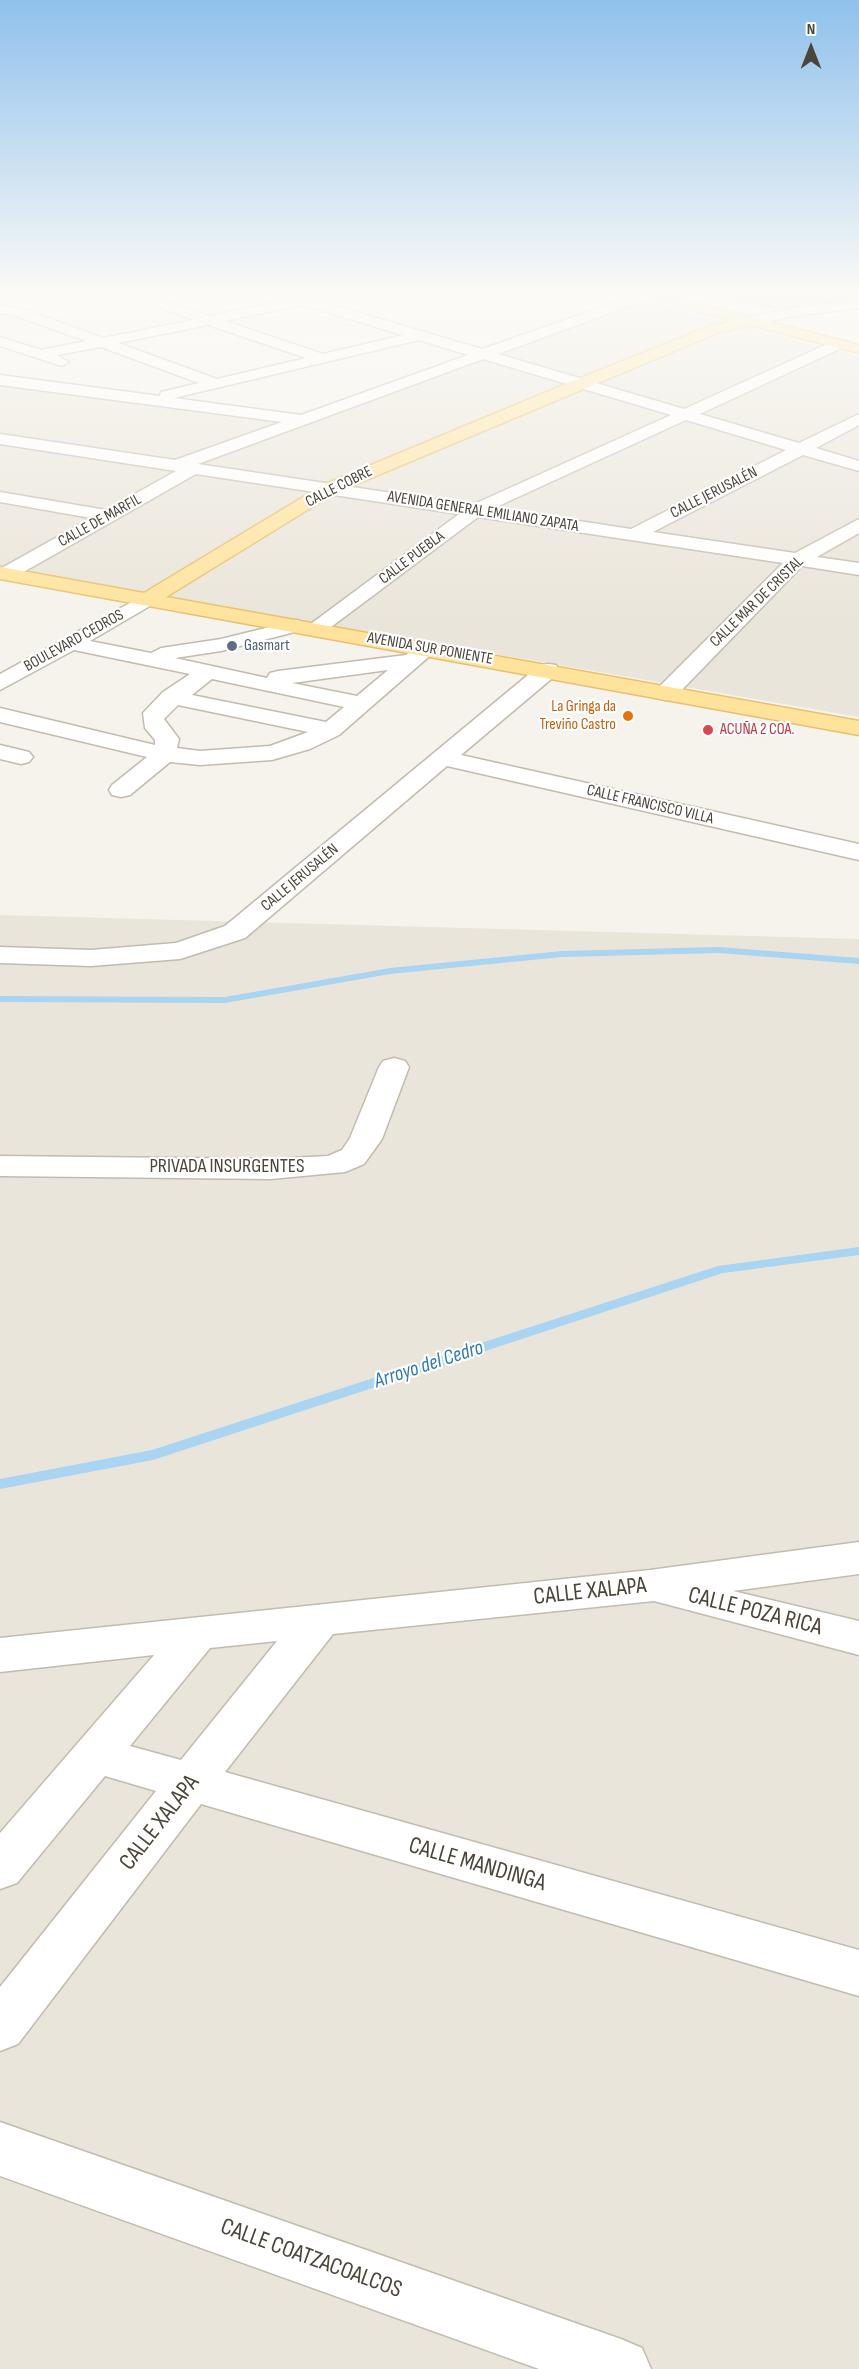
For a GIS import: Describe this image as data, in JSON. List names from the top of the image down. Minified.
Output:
{"streets":{"main road":["CALLE COBRE","AVENIDA SUR PONIENTE"],"street":["CALLE JERUSALÉN","AVENIDA GENERAL EMILIANO ZAPATA","CALLE DE MARFIL","CALLE PUEBLA","CALLE MAR DE CRISTAL","BOULEVARD CEDROS","CALLE FRANCISCO VILLA","PRIVADA INSURGENTES","CALLE XALAPA","CALLE POZA RICA","CALLE MANDINGA","CALLE COATZACOALCOS"]},"crossings":[["CALLE COBRE","AVENIDA GENERAL EMILIANO ZAPATA"],["CALLE COBRE","BOULEVARD CEDROS"],["CALLE COBRE","AVENIDA SUR PONIENTE"],["CALLE JERUSALÉN","AVENIDA GENERAL EMILIANO ZAPATA"],["CALLE JERUSALÉN","AVENIDA SUR PONIENTE"],["CALLE JERUSALÉN","CALLE FRANCISCO VILLA"],["AVENIDA GENERAL EMILIANO ZAPATA","CALLE DE MARFIL"],["AVENIDA GENERAL EMILIANO ZAPATA","CALLE PUEBLA"],["AVENIDA GENERAL EMILIANO ZAPATA","CALLE MAR DE CRISTAL"],["CALLE DE MARFIL","AVENIDA SUR PONIENTE"],["CALLE PUEBLA","AVENIDA SUR PONIENTE"],["CALLE MAR DE CRISTAL","AVENIDA SUR PONIENTE"],["BOULEVARD CEDROS","AVENIDA SUR PONIENTE"],["CALLE XALAPA","CALLE POZA RICA"],["CALLE XALAPA","CALLE MANDINGA"]],"water":["Arroyo del Cedro"],"places":["Gasmart","La Gringa da Treviño Castro","ACUÑA 2 COA."],"north":"top"}
